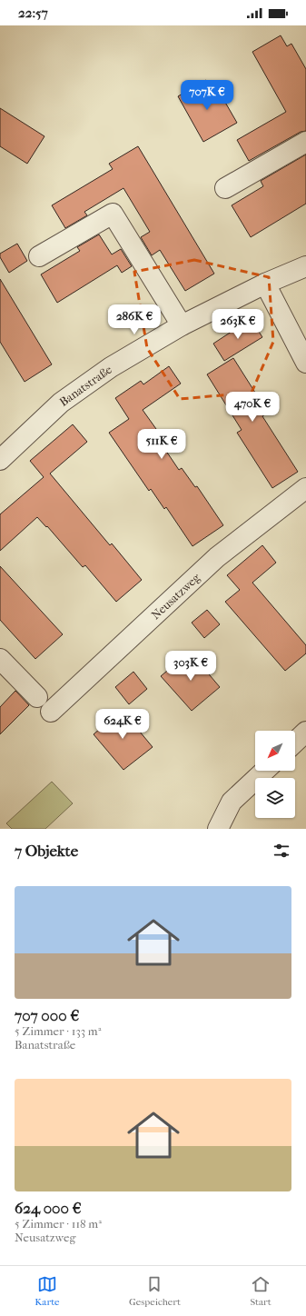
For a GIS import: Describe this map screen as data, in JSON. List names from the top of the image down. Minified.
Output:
{"streets":{"street":["Banatstraße","Neusatzweg"]},"north":"bottom left","page":{"status":"22:57","price":["707K €","286K €","263K €","470K €","511K €","303K €","624K €"],"heading":"7 Objekte","list":[{"name":"707 000 €","note":"5 Zimmer · 133 m² · Banatstraße"},{"name":"624 000 €","note":"5 Zimmer · 118 m² · Neusatzweg"}],"tabs":["Karte","Gespeichert","Start"]}}
